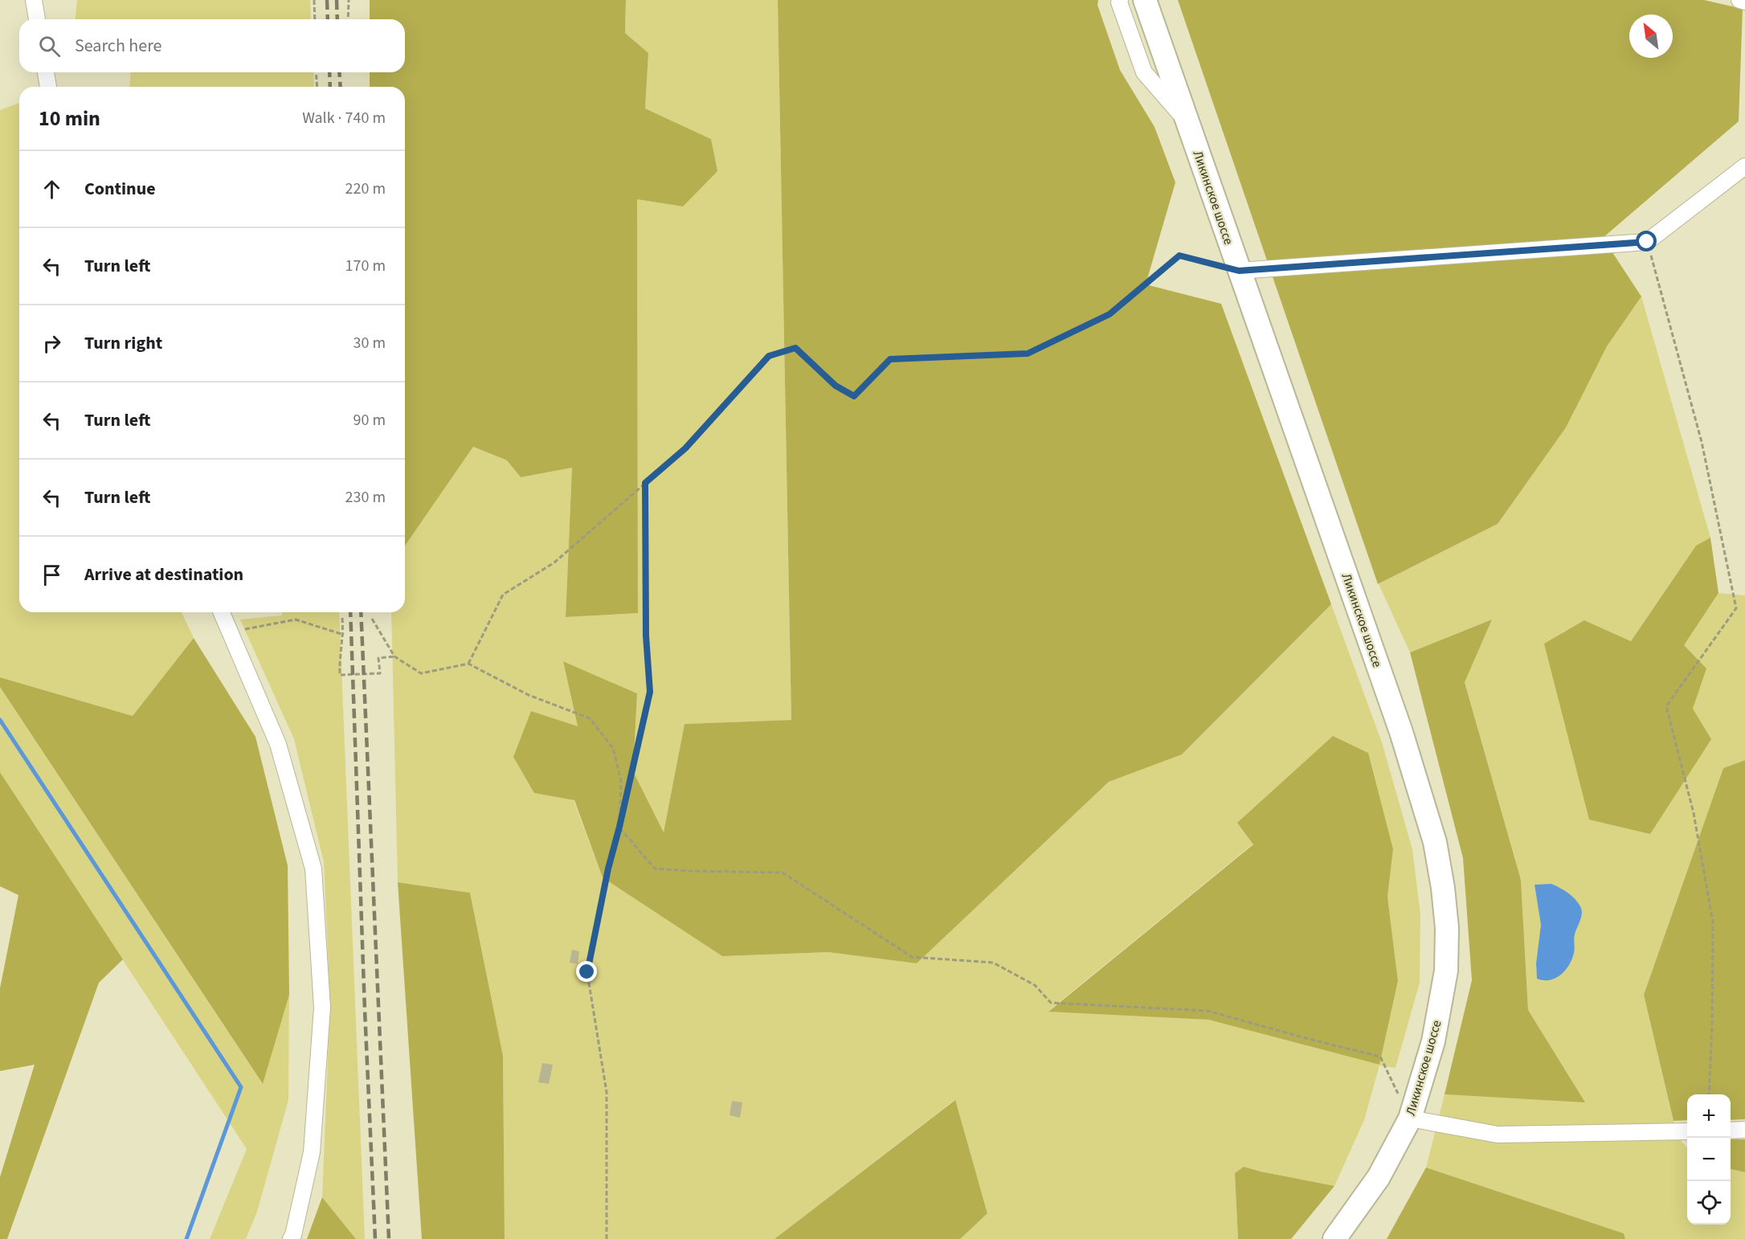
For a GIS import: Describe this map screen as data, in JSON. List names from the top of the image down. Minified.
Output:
{"streets":{"highway":["Ликинское шоссе"]},"north":"top left","page":{"search":"Search here","heading":["10 min","Walk · 740 m"],"list":[["Continue","220 m"],["Turn left","170 m"],["Turn right","30 m"],["Turn left","90 m"],["Turn left","230 m"],"Arrive at destination"],"map_buttons":["+","−"]}}
